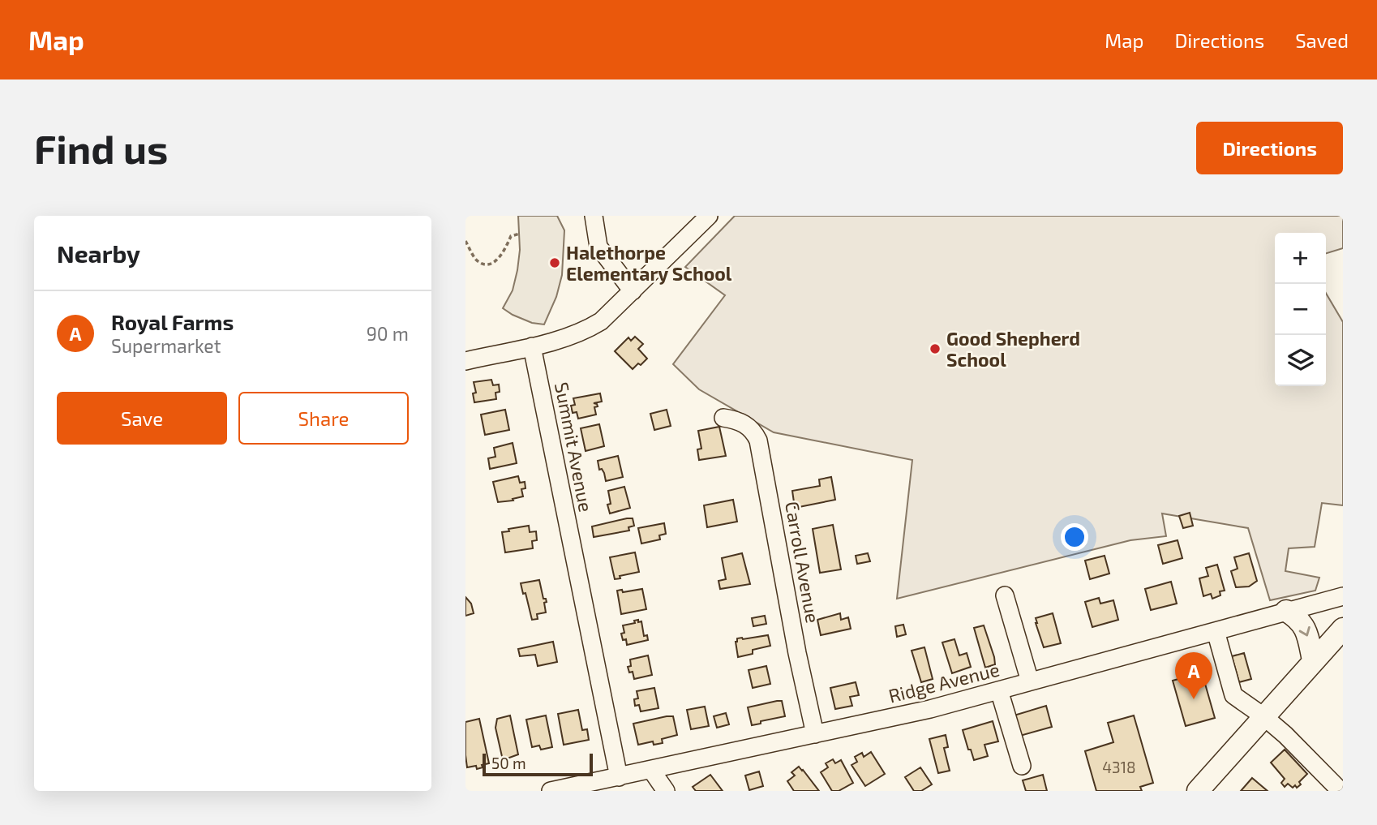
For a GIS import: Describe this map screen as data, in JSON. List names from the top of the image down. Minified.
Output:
{"streets":{"street":["Summit Avenue","Carroll Avenue","Ridge Avenue"]},"crossings":[["Summit Avenue","Ridge Avenue"],["Carroll Avenue","Ridge Avenue"]],"places":["Halethorpe Elementary School","Good Shepherd School"],"house_numbers":["4318"],"scale_bar":"50 m","page":{"header":"Map","nav":["Map","Directions","Saved"],"buttons":["Directions",["Save","Share"]],"title":"Find us","heading":"Nearby","map_buttons":["+","−"],"list":[{"mark":"A","name":"Royal Farms","note":"Supermarket","value":"90 m"}],"pins":"A","scale":"50 m"}}
